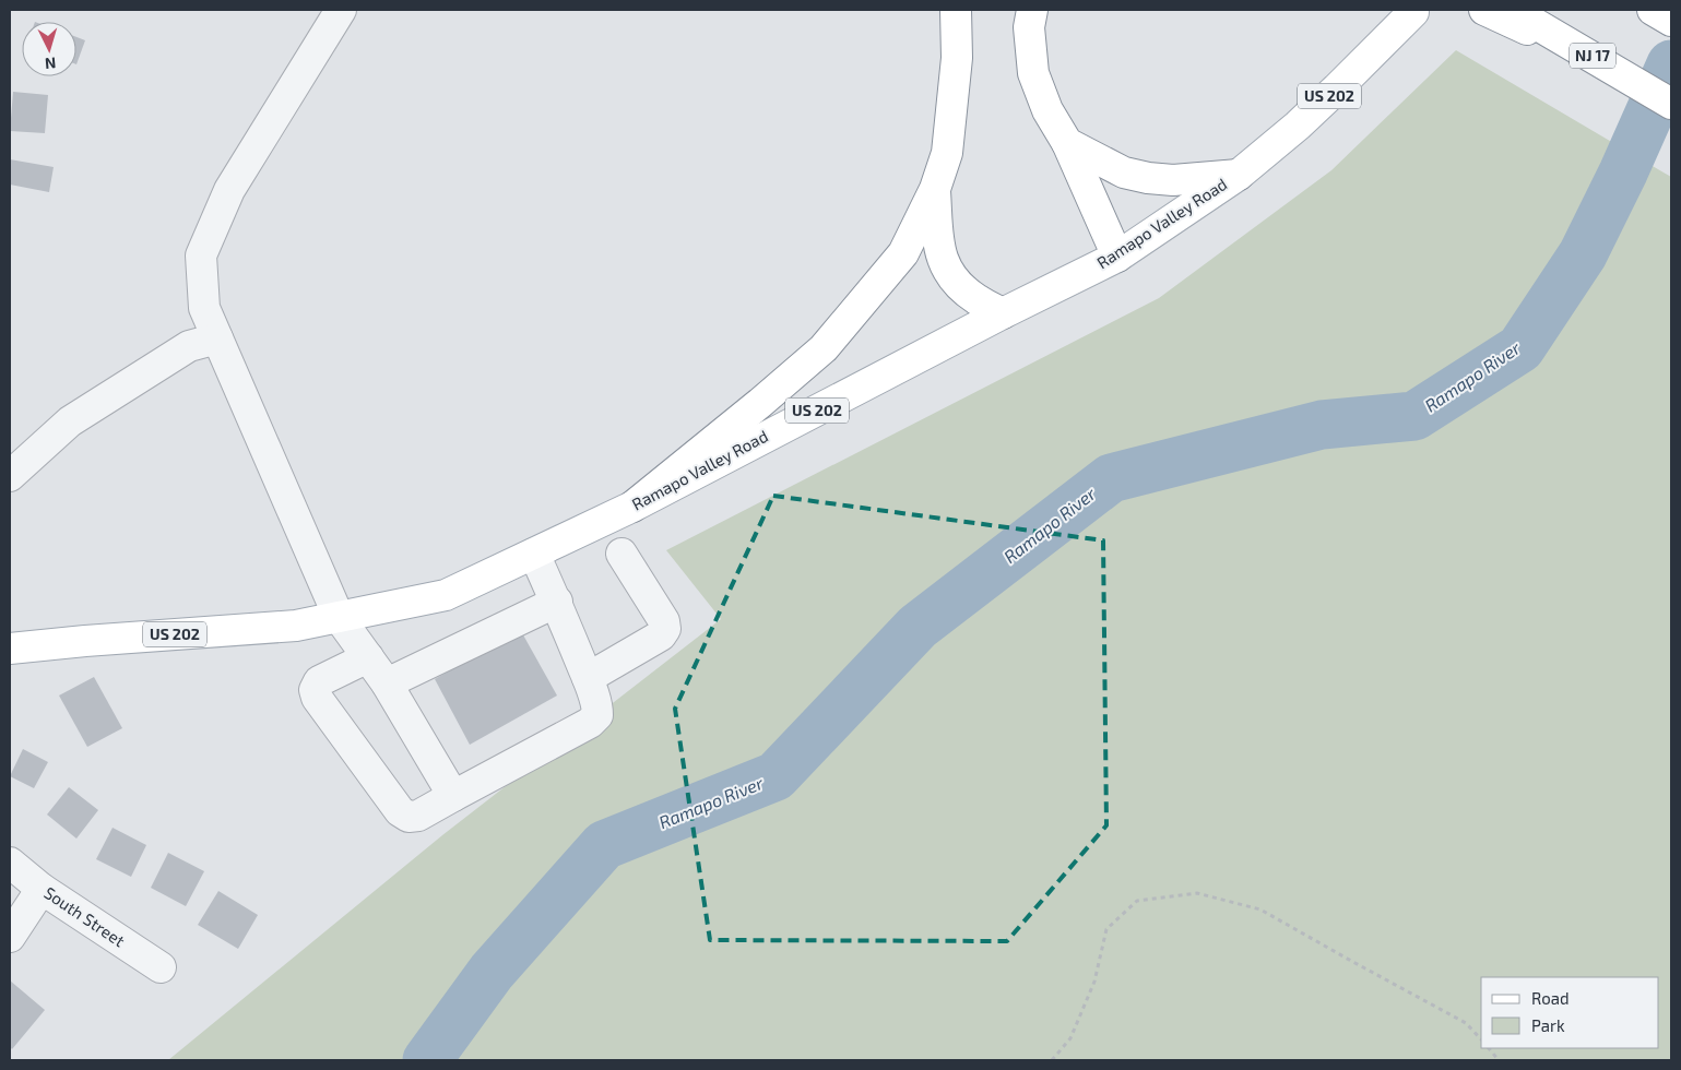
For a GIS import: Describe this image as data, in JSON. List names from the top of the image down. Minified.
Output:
{"streets":{"main road":["NJ 17","US 202","Ramapo Valley Road"],"street":["South Street"]},"water":["Ramapo River"],"legend":["Road","Park"],"north":"bottom"}
